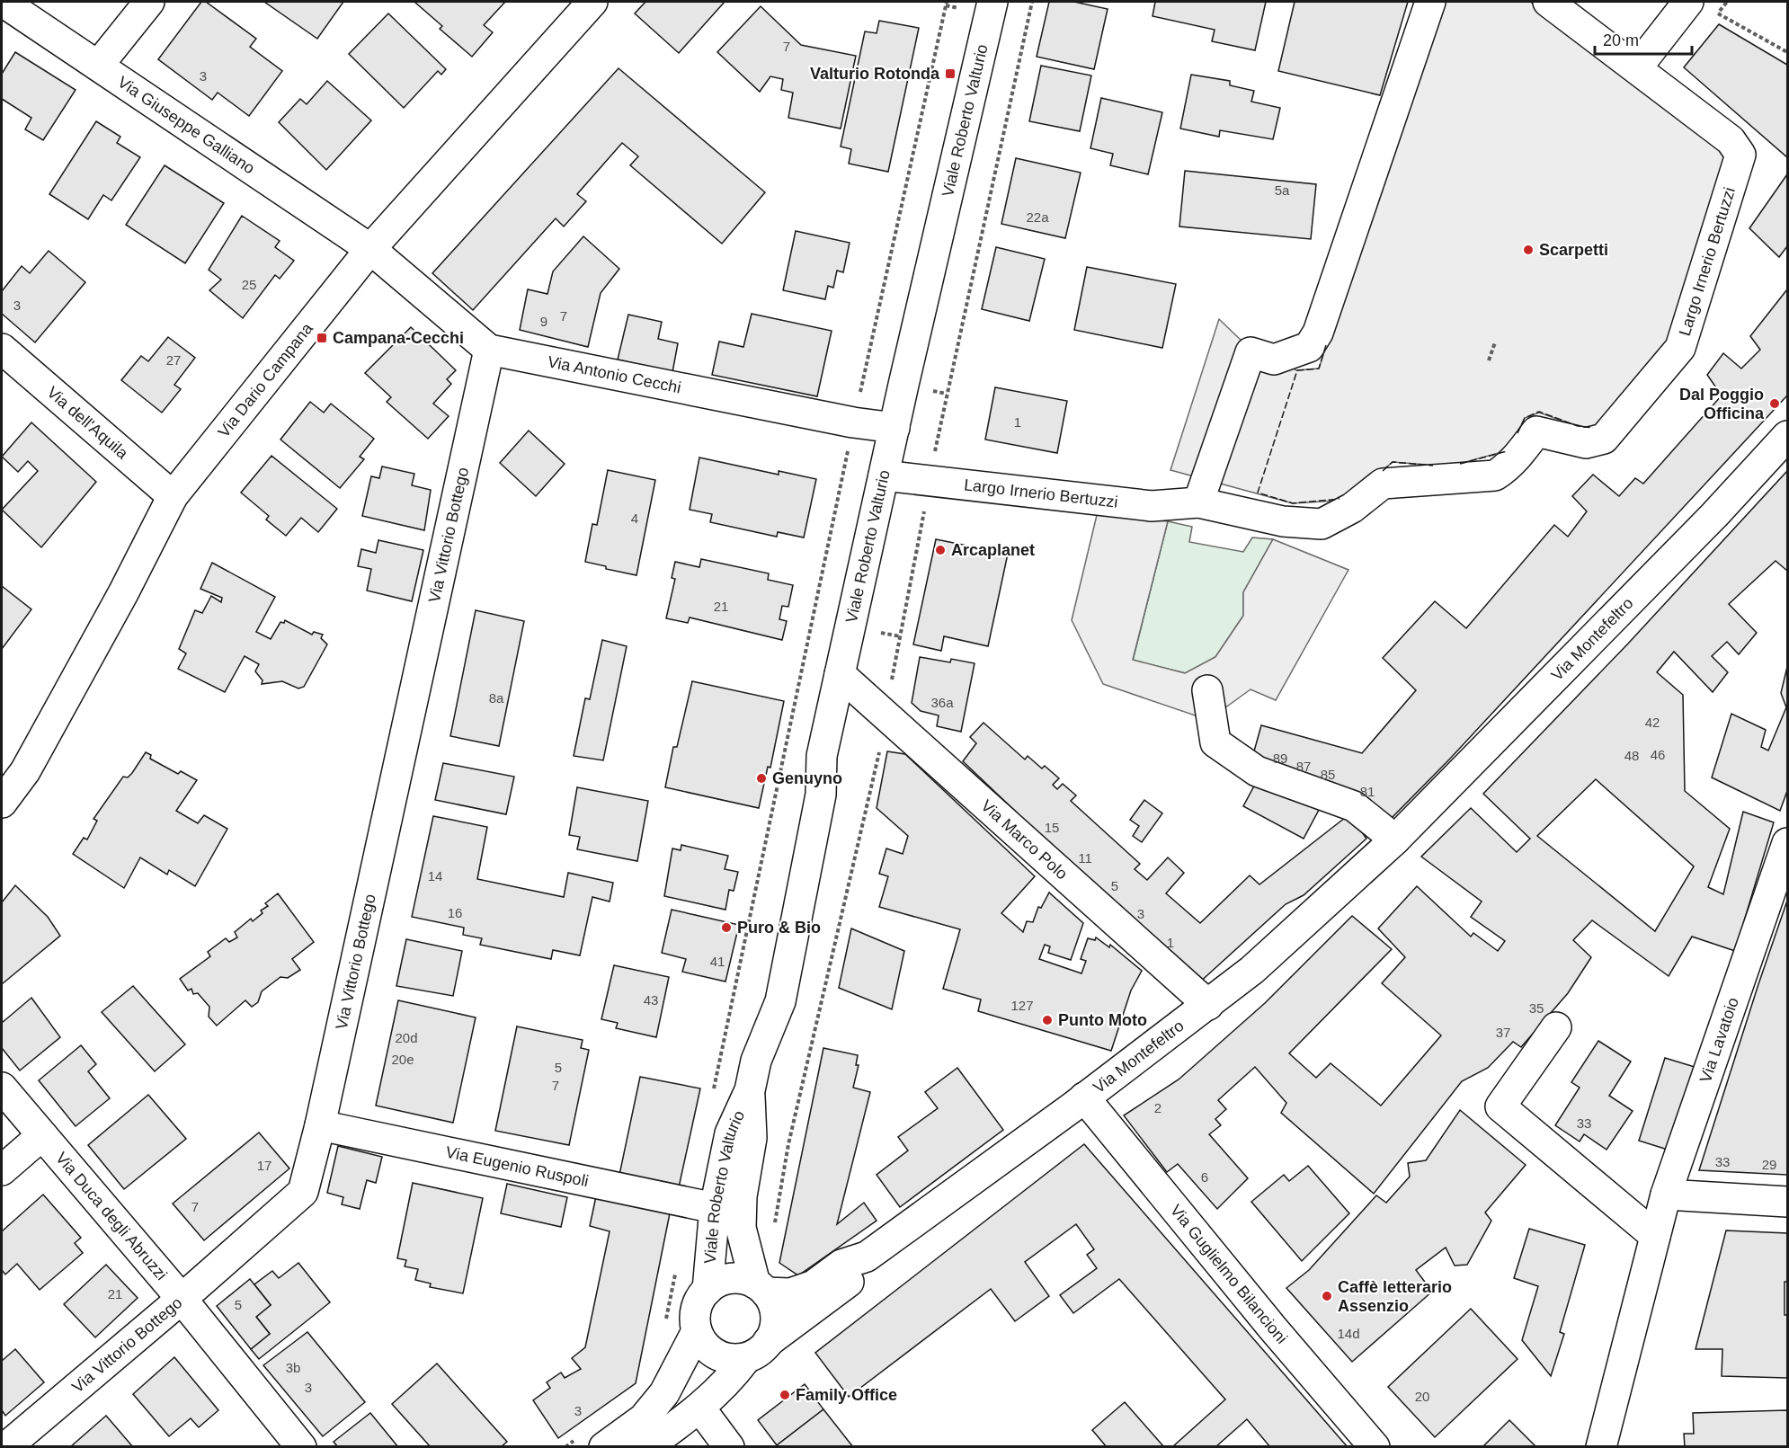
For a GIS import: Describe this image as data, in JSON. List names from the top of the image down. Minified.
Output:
{"streets":{"street":["Viale Roberto Valturio","Via Giuseppe Galliano","Largo Irnerio Bertuzzi","Via Antonio Cecchi","Via Dario Campana","Via dell'Aquila","Via Vittorio Bottego","Via Montefeltro","Via Marco Polo","Via Lavatoio","Via Eugenio Ruspoli","Via Duca degli Abruzzi","Via Guglielmo Bilancioni"]},"crossings":[["Viale Roberto Valturio","Largo Irnerio Bertuzzi"],["Viale Roberto Valturio","Via Antonio Cecchi"],["Viale Roberto Valturio","Via Montefeltro"],["Viale Roberto Valturio","Via Marco Polo"],["Viale Roberto Valturio","Via Eugenio Ruspoli"],["Via Giuseppe Galliano","Via Antonio Cecchi"],["Via Giuseppe Galliano","Via Dario Campana"],["Via Antonio Cecchi","Via Dario Campana"],["Via Antonio Cecchi","Via Vittorio Bottego"],["Via Dario Campana","Via dell'Aquila"],["Via Vittorio Bottego","Via Eugenio Ruspoli"],["Via Vittorio Bottego","Via Duca degli Abruzzi"],["Via Montefeltro","Via Marco Polo"],["Via Montefeltro","Via Guglielmo Bilancioni"]],"places":{"transit":["Valturio Rotonda","Campana-Cecchi"],"other":["Scarpetti","Dal Poggio Officina","Arcaplanet","Genuyno","Puro & Bio","Punto Moto","Caffè letterario Assenzio","Family Office"]},"house_numbers":["7","3","5a","22a","25","3","7","9","27","1","4","21","8a","36a","42","46","48","89","87","85","81","15","11","14","5","16","3","1","41","43","127","35","37","20d","20e","5","7","2","33","33","29","17","6","7","21","5","14d","3b","3","20","3"],"scale_bar":"20 m"}
